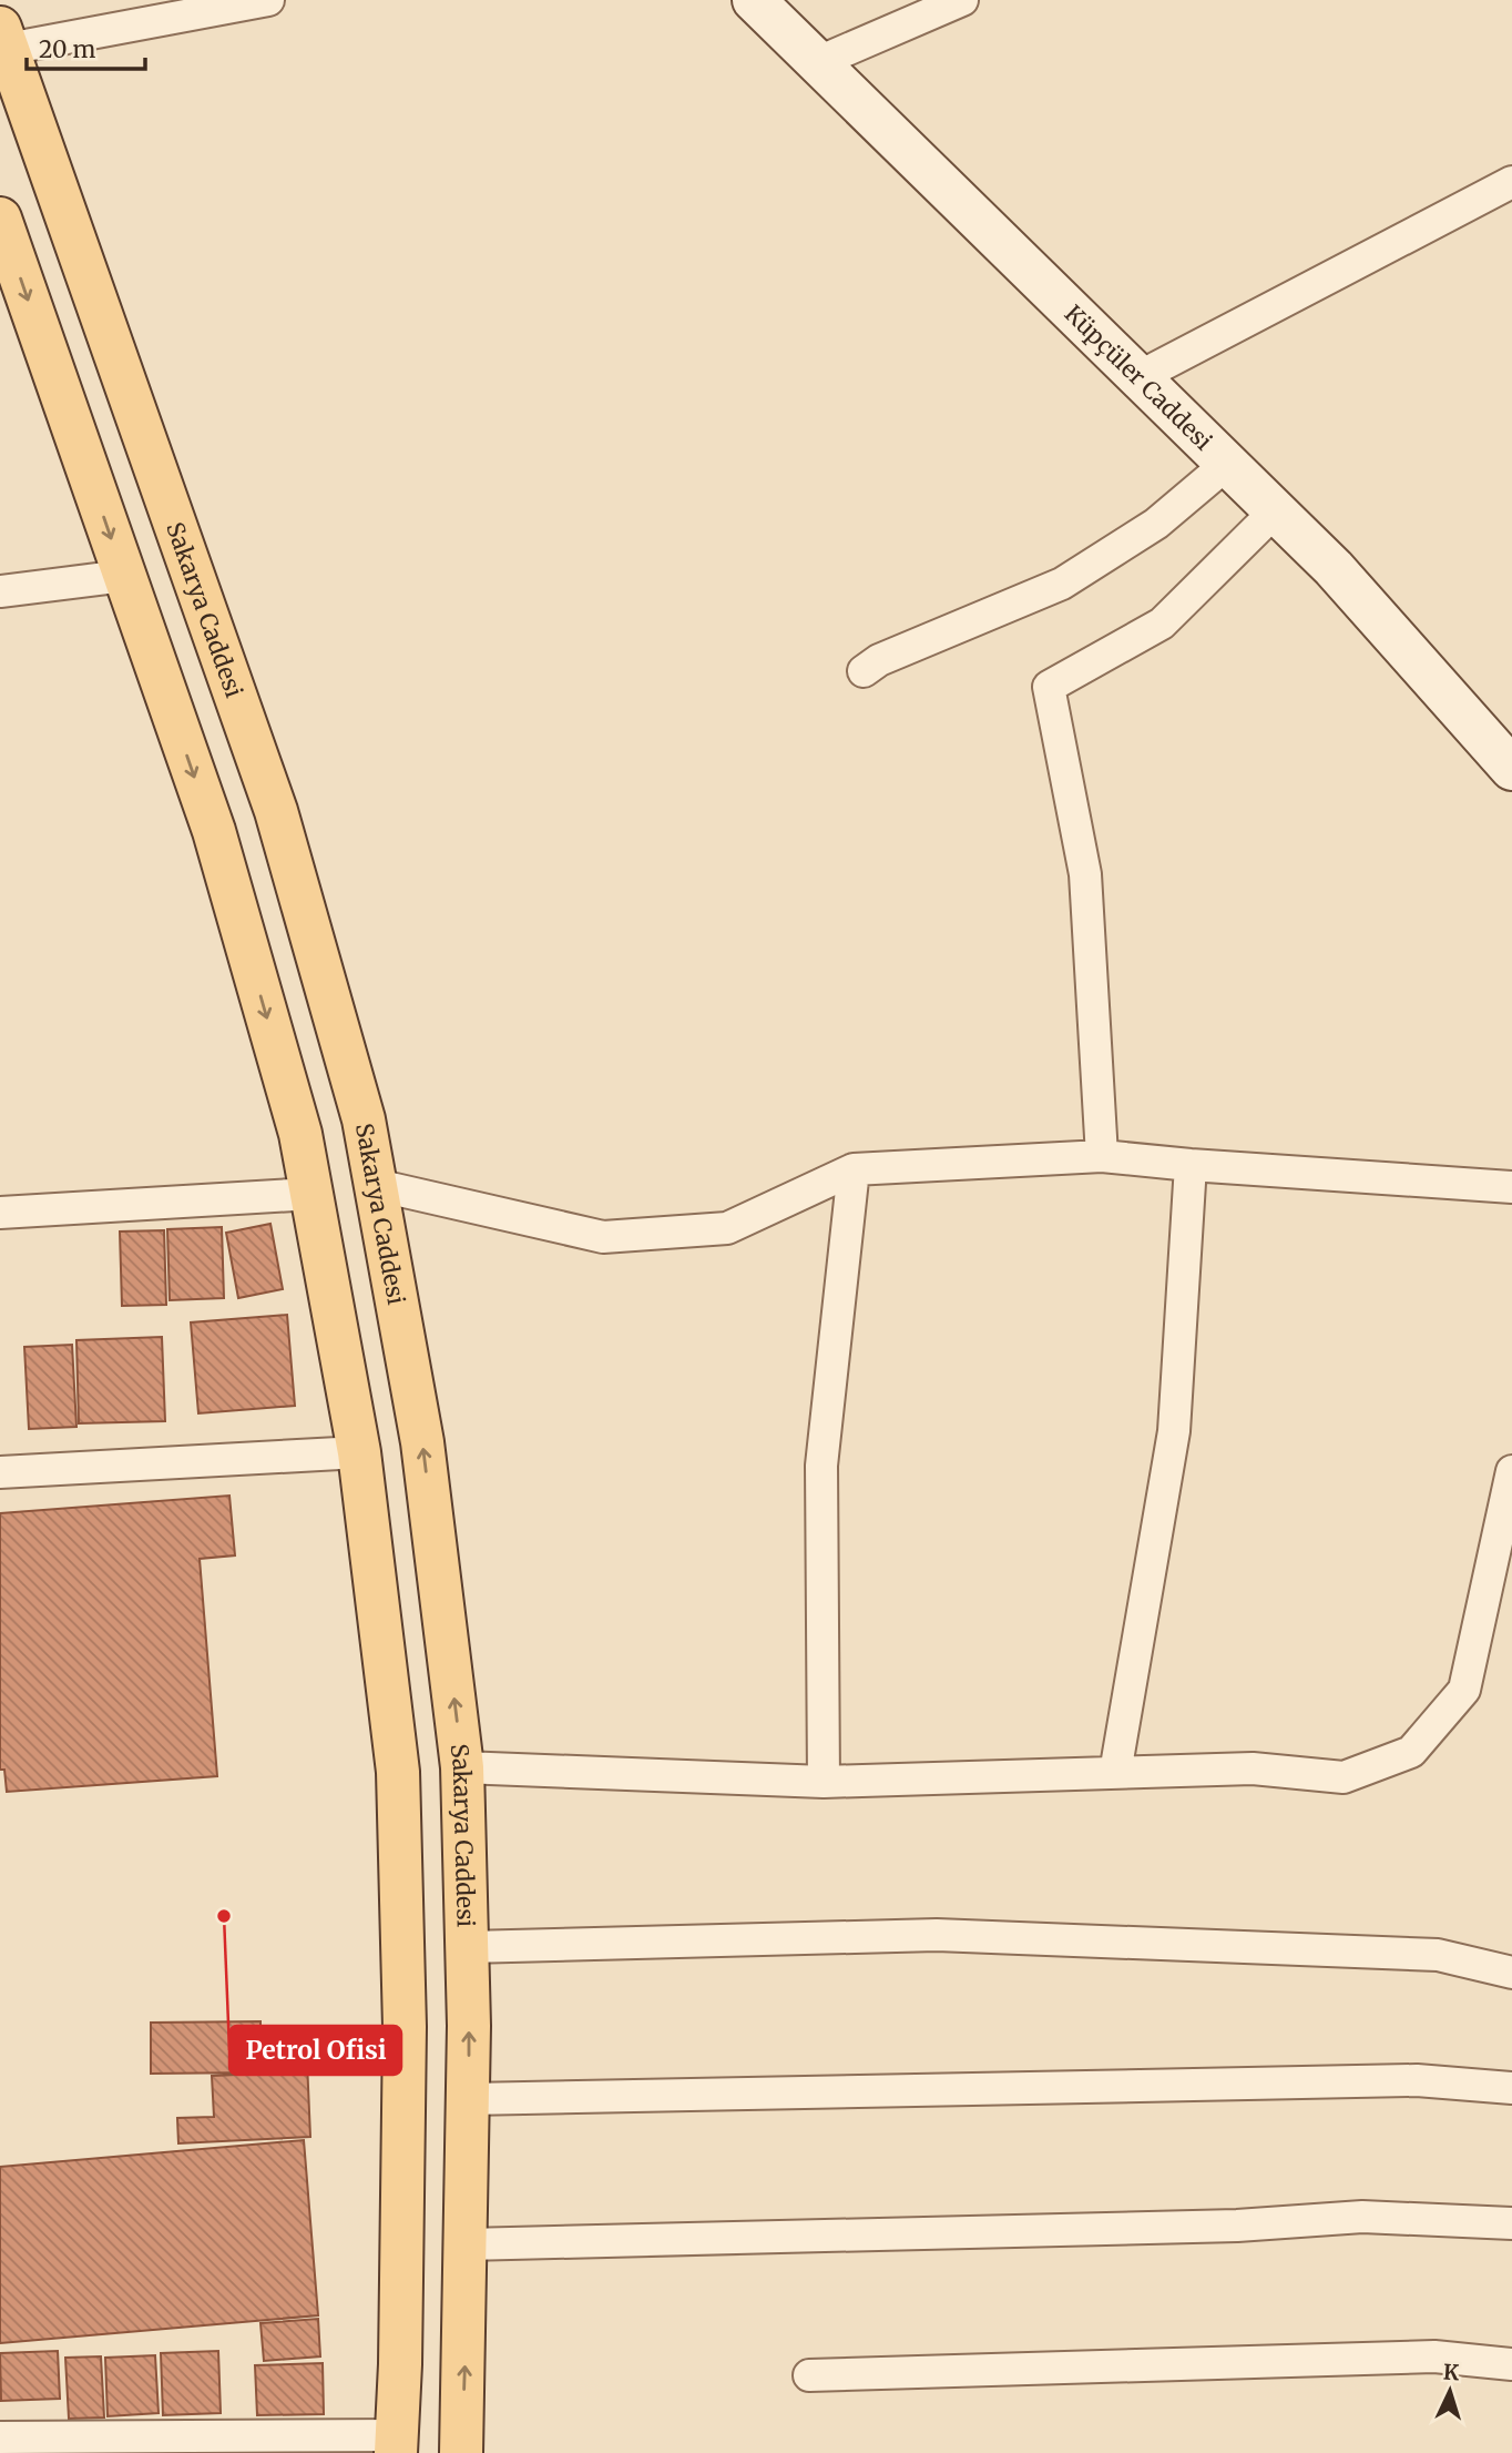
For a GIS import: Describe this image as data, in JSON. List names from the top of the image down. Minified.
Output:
{"streets":{"main road":["Sakarya Caddesi"],"street":["Küpçüler Caddesi"]},"places":["Petrol Ofisi"],"scale_bar":"20 m","north":"top"}
